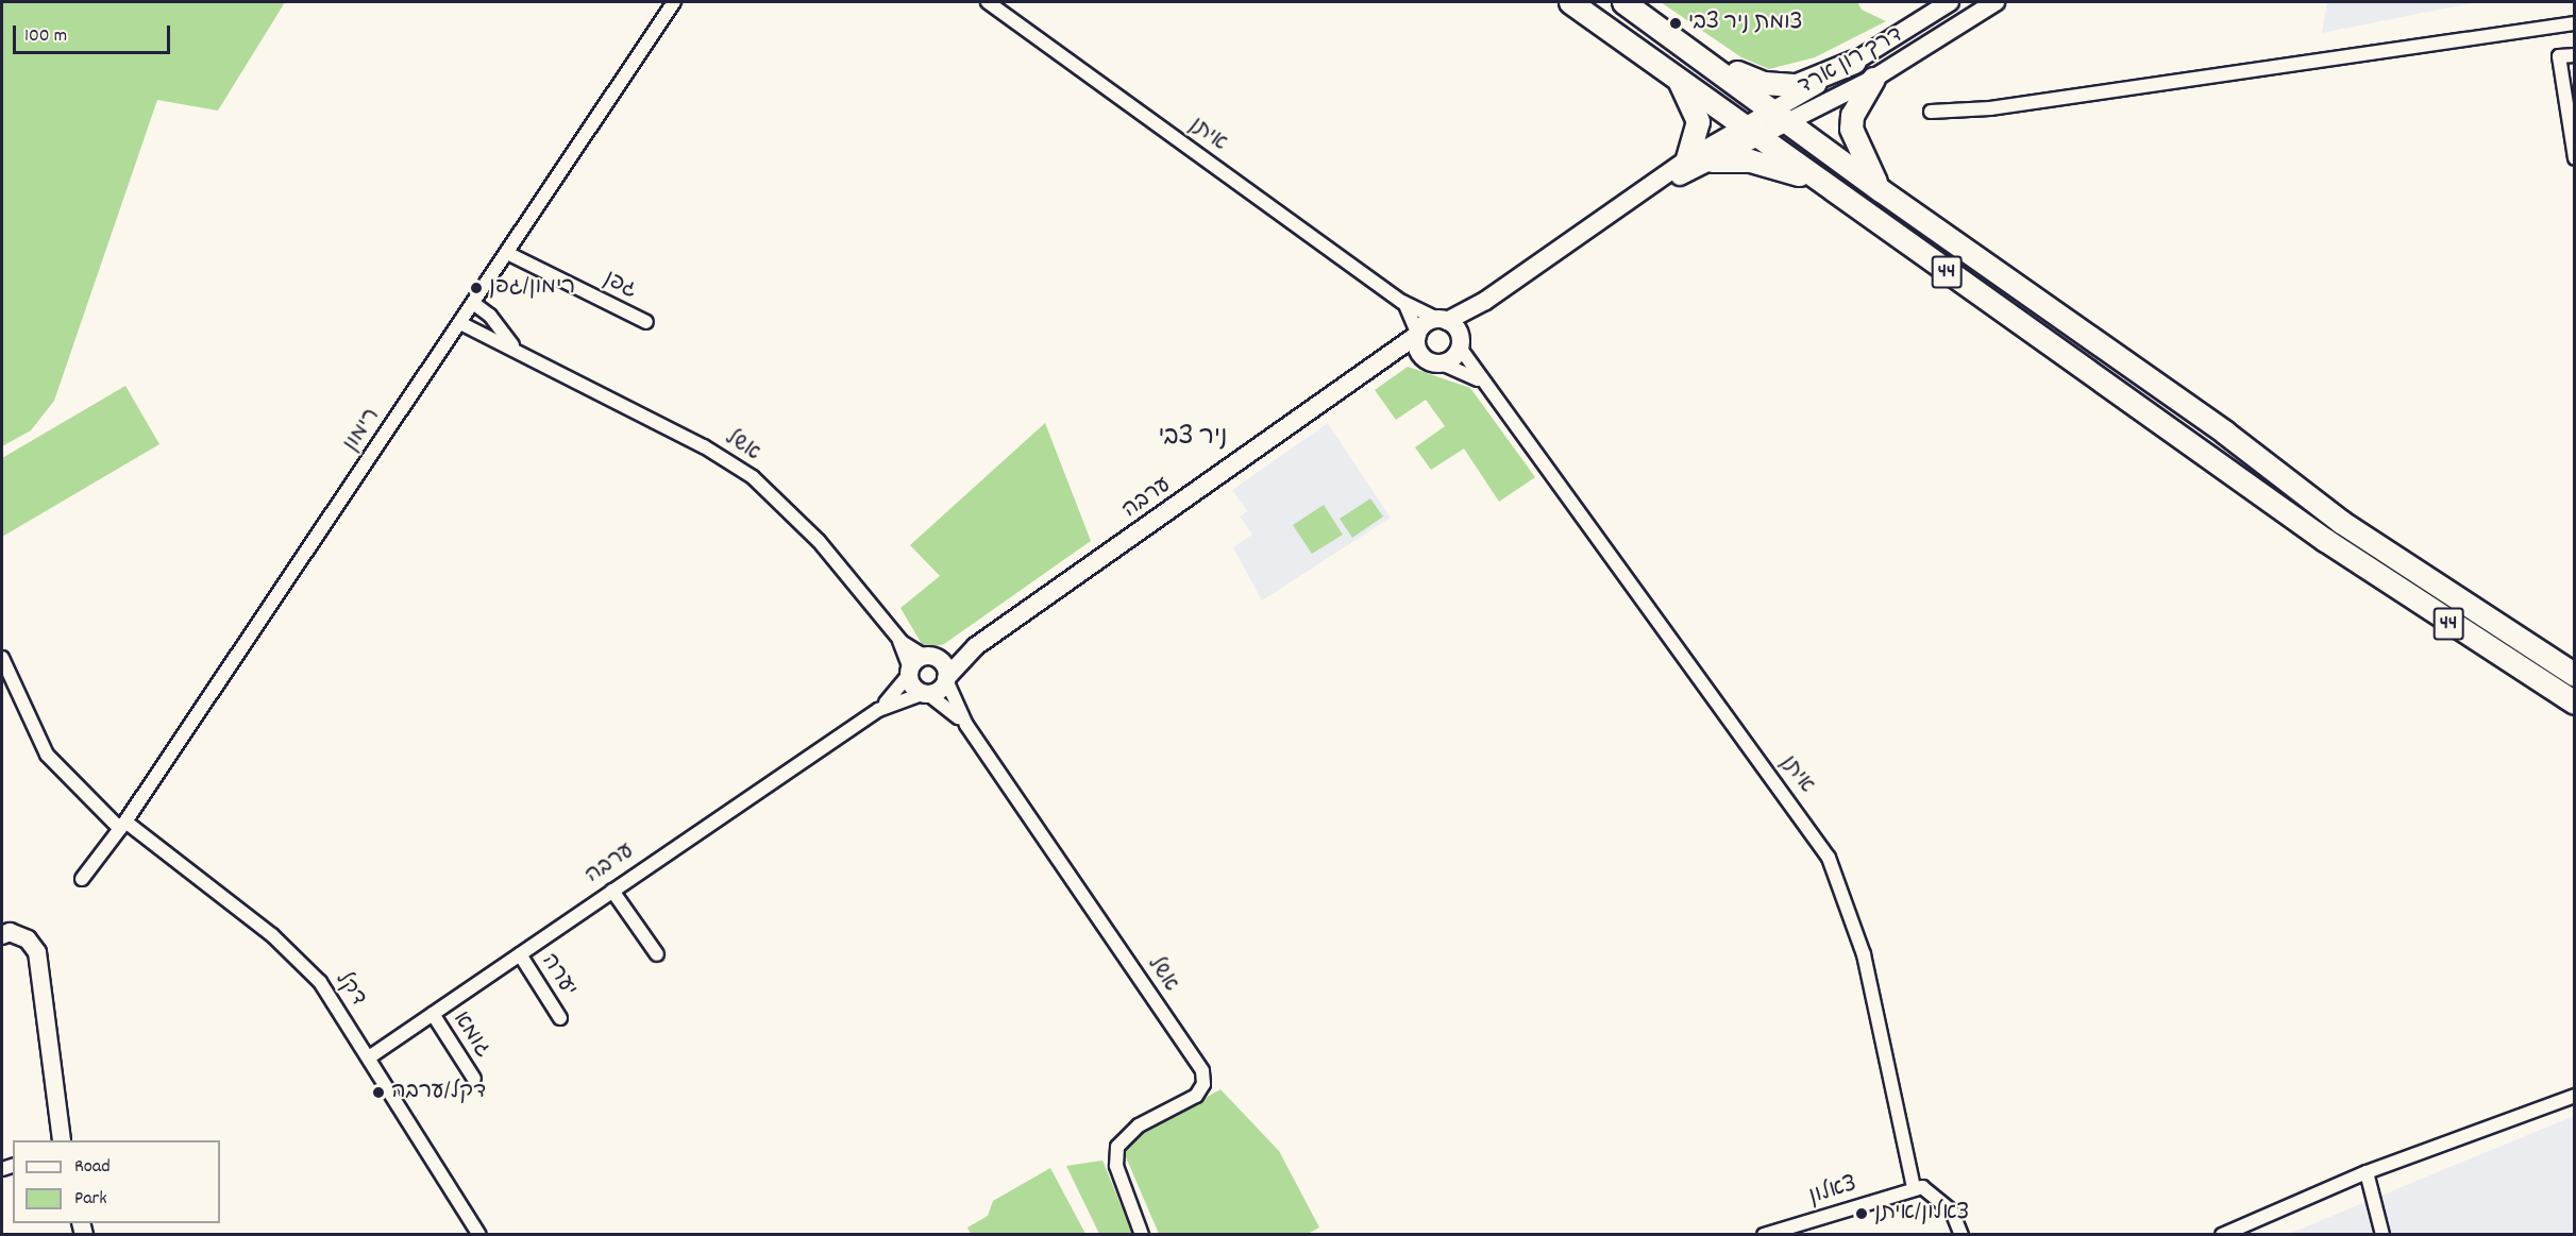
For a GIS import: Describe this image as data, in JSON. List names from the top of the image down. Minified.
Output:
{"streets":{"highway":["44"],"street":["דרך רון ארד","איתן","גפן","רימון","אשל","ערבה","יערה","דקל","גומא","צאלון"]},"crossings":[["דרך רון ארד","44"],["איתן","ערבה"],["איתן","צאלון"],["גפן","רימון"],["רימון","אשל"],["רימון","דקל"],["אשל","ערבה"],["ערבה","יערה"],["ערבה","דקל"],["ערבה","גומא"]],"districts":["ניר צבי"],"places":["צומת ניר צבי","רימון/גפן","דקל/ערבה","צאלון/איתן"],"legend":["Road","Park"],"scale_bar":"100 m"}
